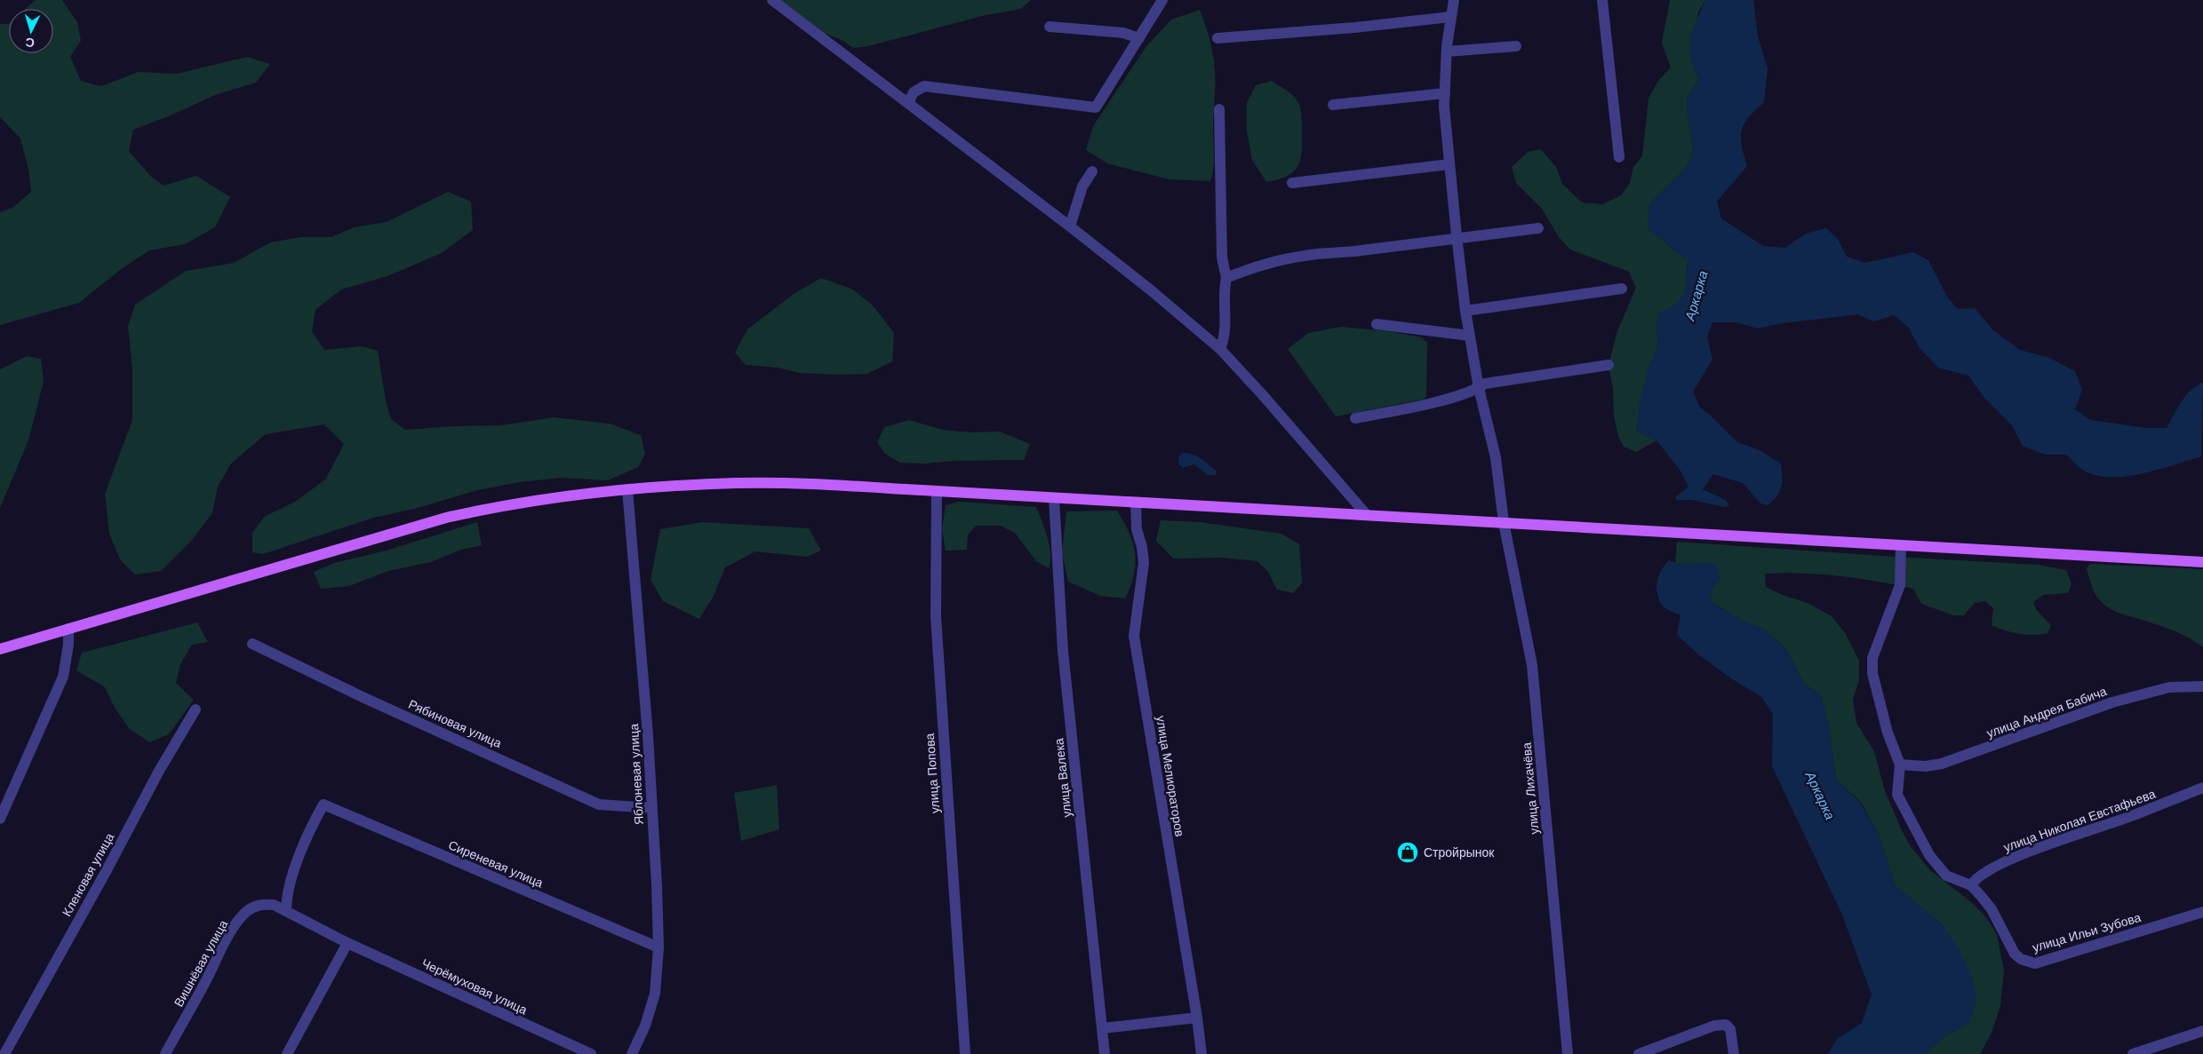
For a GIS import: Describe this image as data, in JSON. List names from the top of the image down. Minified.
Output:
{"streets":{"street":["улица Андрея Бабича","Рябиновая улица","улица Попова","Яблоневая улица","улица Мелиораторов","улица Валека","улица Лихачёва","улица Николая Евстафьева","Сиреневая улица","Кленовая улица","улица Ильи Зубова","Вишнёвая улица","Черёмуховая улица"]},"crossings":[["улица Андрея Бабича","улица Ильи Зубова"],["Рябиновая улица","Яблоневая улица"],["Яблоневая улица","Сиреневая улица"],["улица Николая Евстафьева","улица Ильи Зубова"],["Сиреневая улица","Черёмуховая улица"],["Вишнёвая улица","Черёмуховая улица"]],"water":["Аркарка"],"places":{"shop":["Стройрынок"]},"north":"bottom"}
